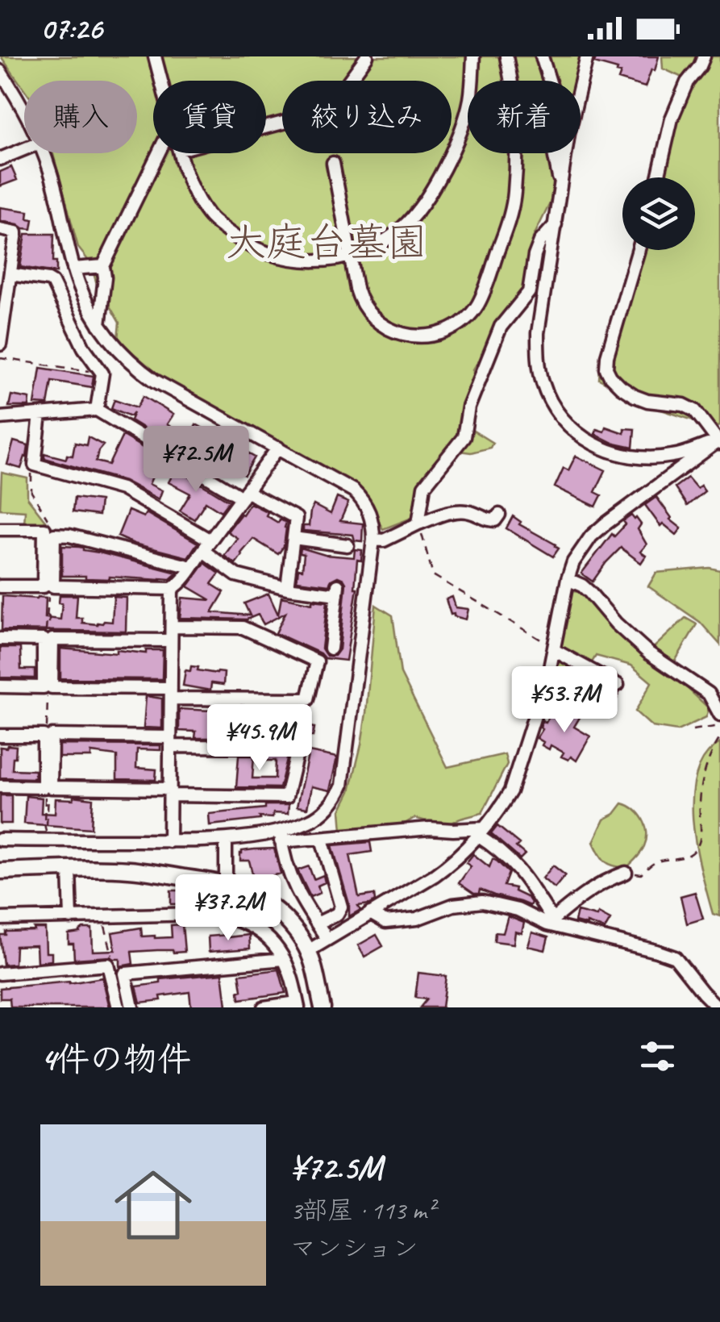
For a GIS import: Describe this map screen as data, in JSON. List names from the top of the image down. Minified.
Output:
{"parks":["大庭台墓園"],"page":{"status":"07:26","chip":["購入","賃貸","絞り込み","新着"],"price":["¥72.5M","¥53.7M","¥45.9M","¥37.2M"],"heading":"4件の物件","list":[{"name":"¥72.5M","note":"3部屋 · 113 m² · マンション"}]}}
